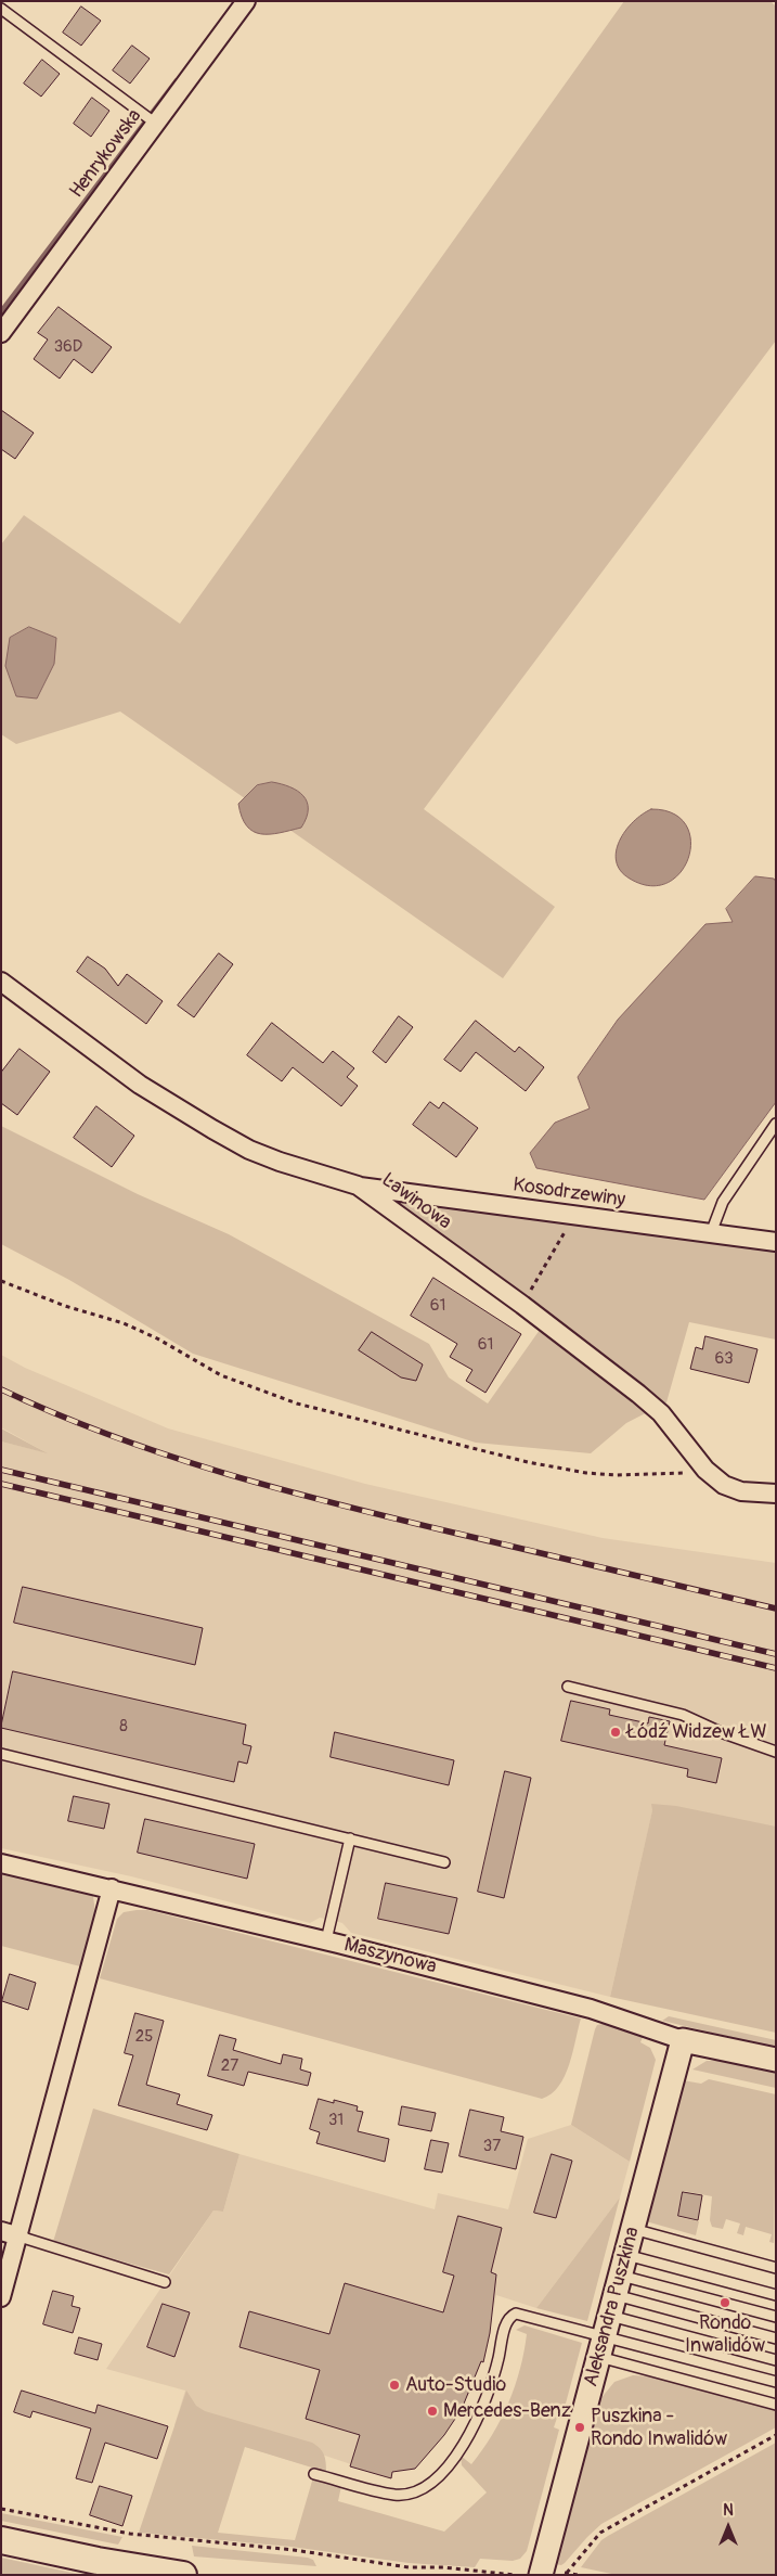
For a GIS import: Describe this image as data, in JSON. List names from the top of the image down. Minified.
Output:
{"streets":{"street":["Henrykowska","Kosodrzewiny","Lawinowa","Maszynowa","Aleksandra Puszkina"]},"crossings":[["Kosodrzewiny","Lawinowa"],["Maszynowa","Aleksandra Puszkina"]],"places":["Łódź Widzew ŁW","Rondo Inwalidów","Auto-Studio","Mercedes-Benz","Puszkina - Rondo Inwalidów"],"house_numbers":["36D","61","61","63","8","25","27","31","37"],"north":"top"}
